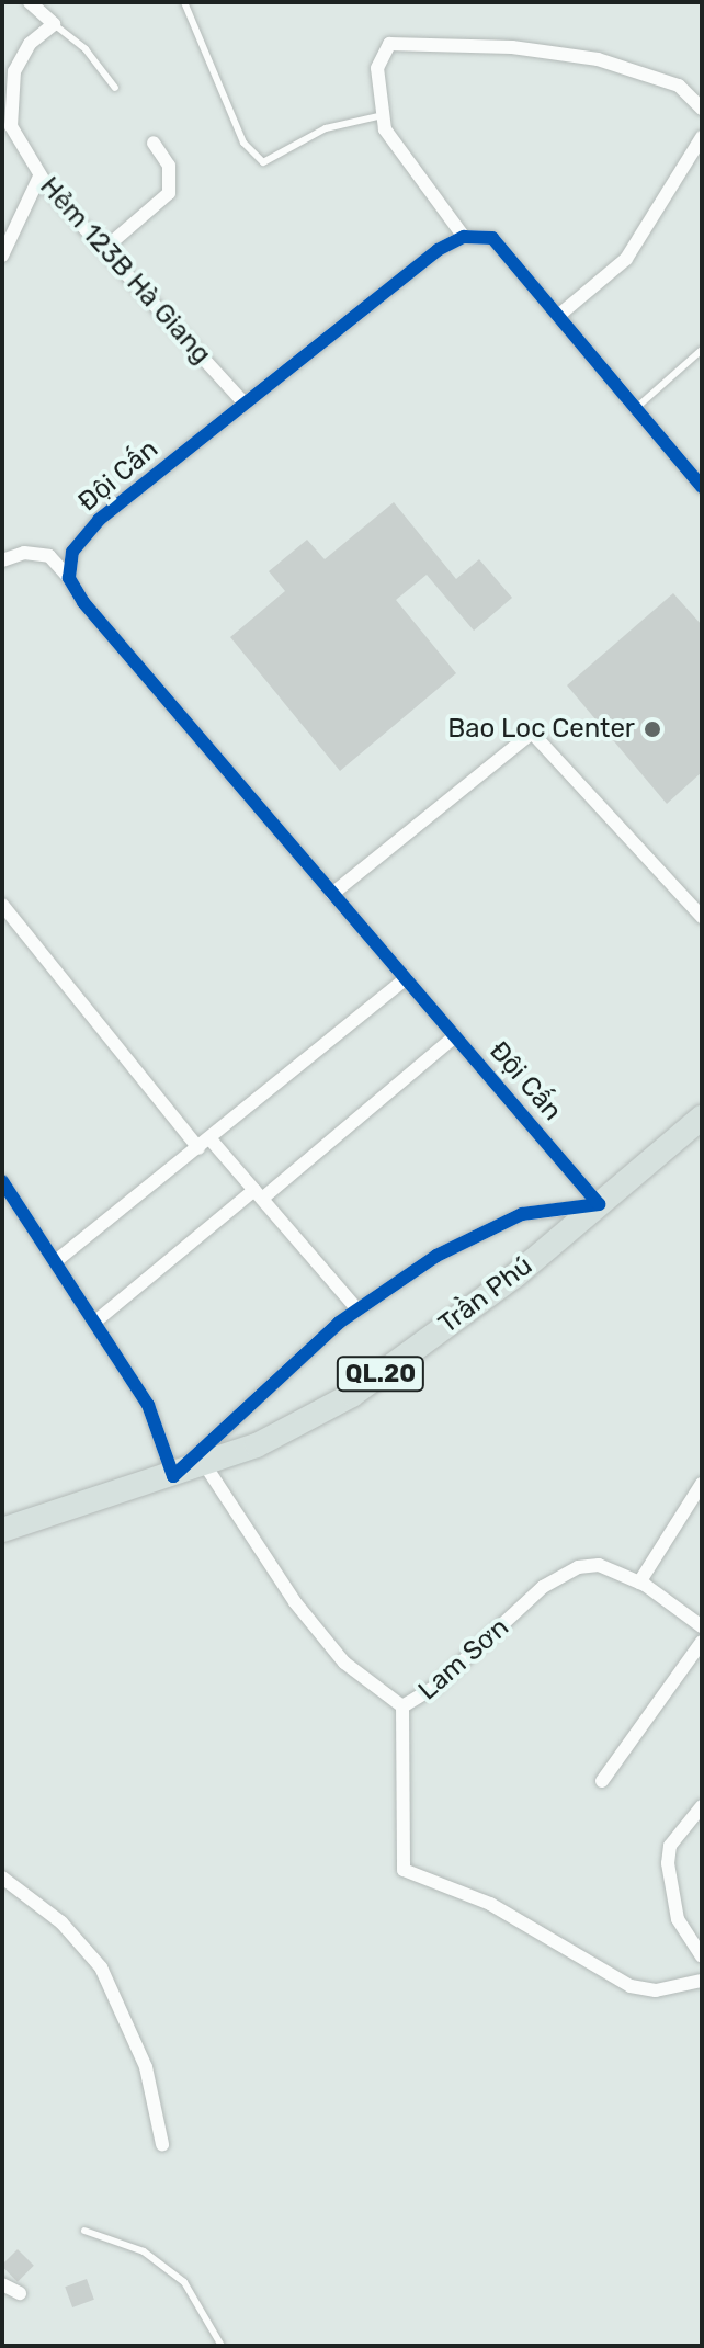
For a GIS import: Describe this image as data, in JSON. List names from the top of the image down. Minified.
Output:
{"streets":{"highway":["Trần Phú","QL.20"],"street":["Hẻm 123B Hà Giang","Đội Cấn","Lam Sơn"]},"crossings":[["Hẻm 123B Hà Giang","Đội Cấn"],["Đội Cấn","Trần Phú"],["Trần Phú","Lam Sơn"]],"places":["Bao Loc Center"]}
